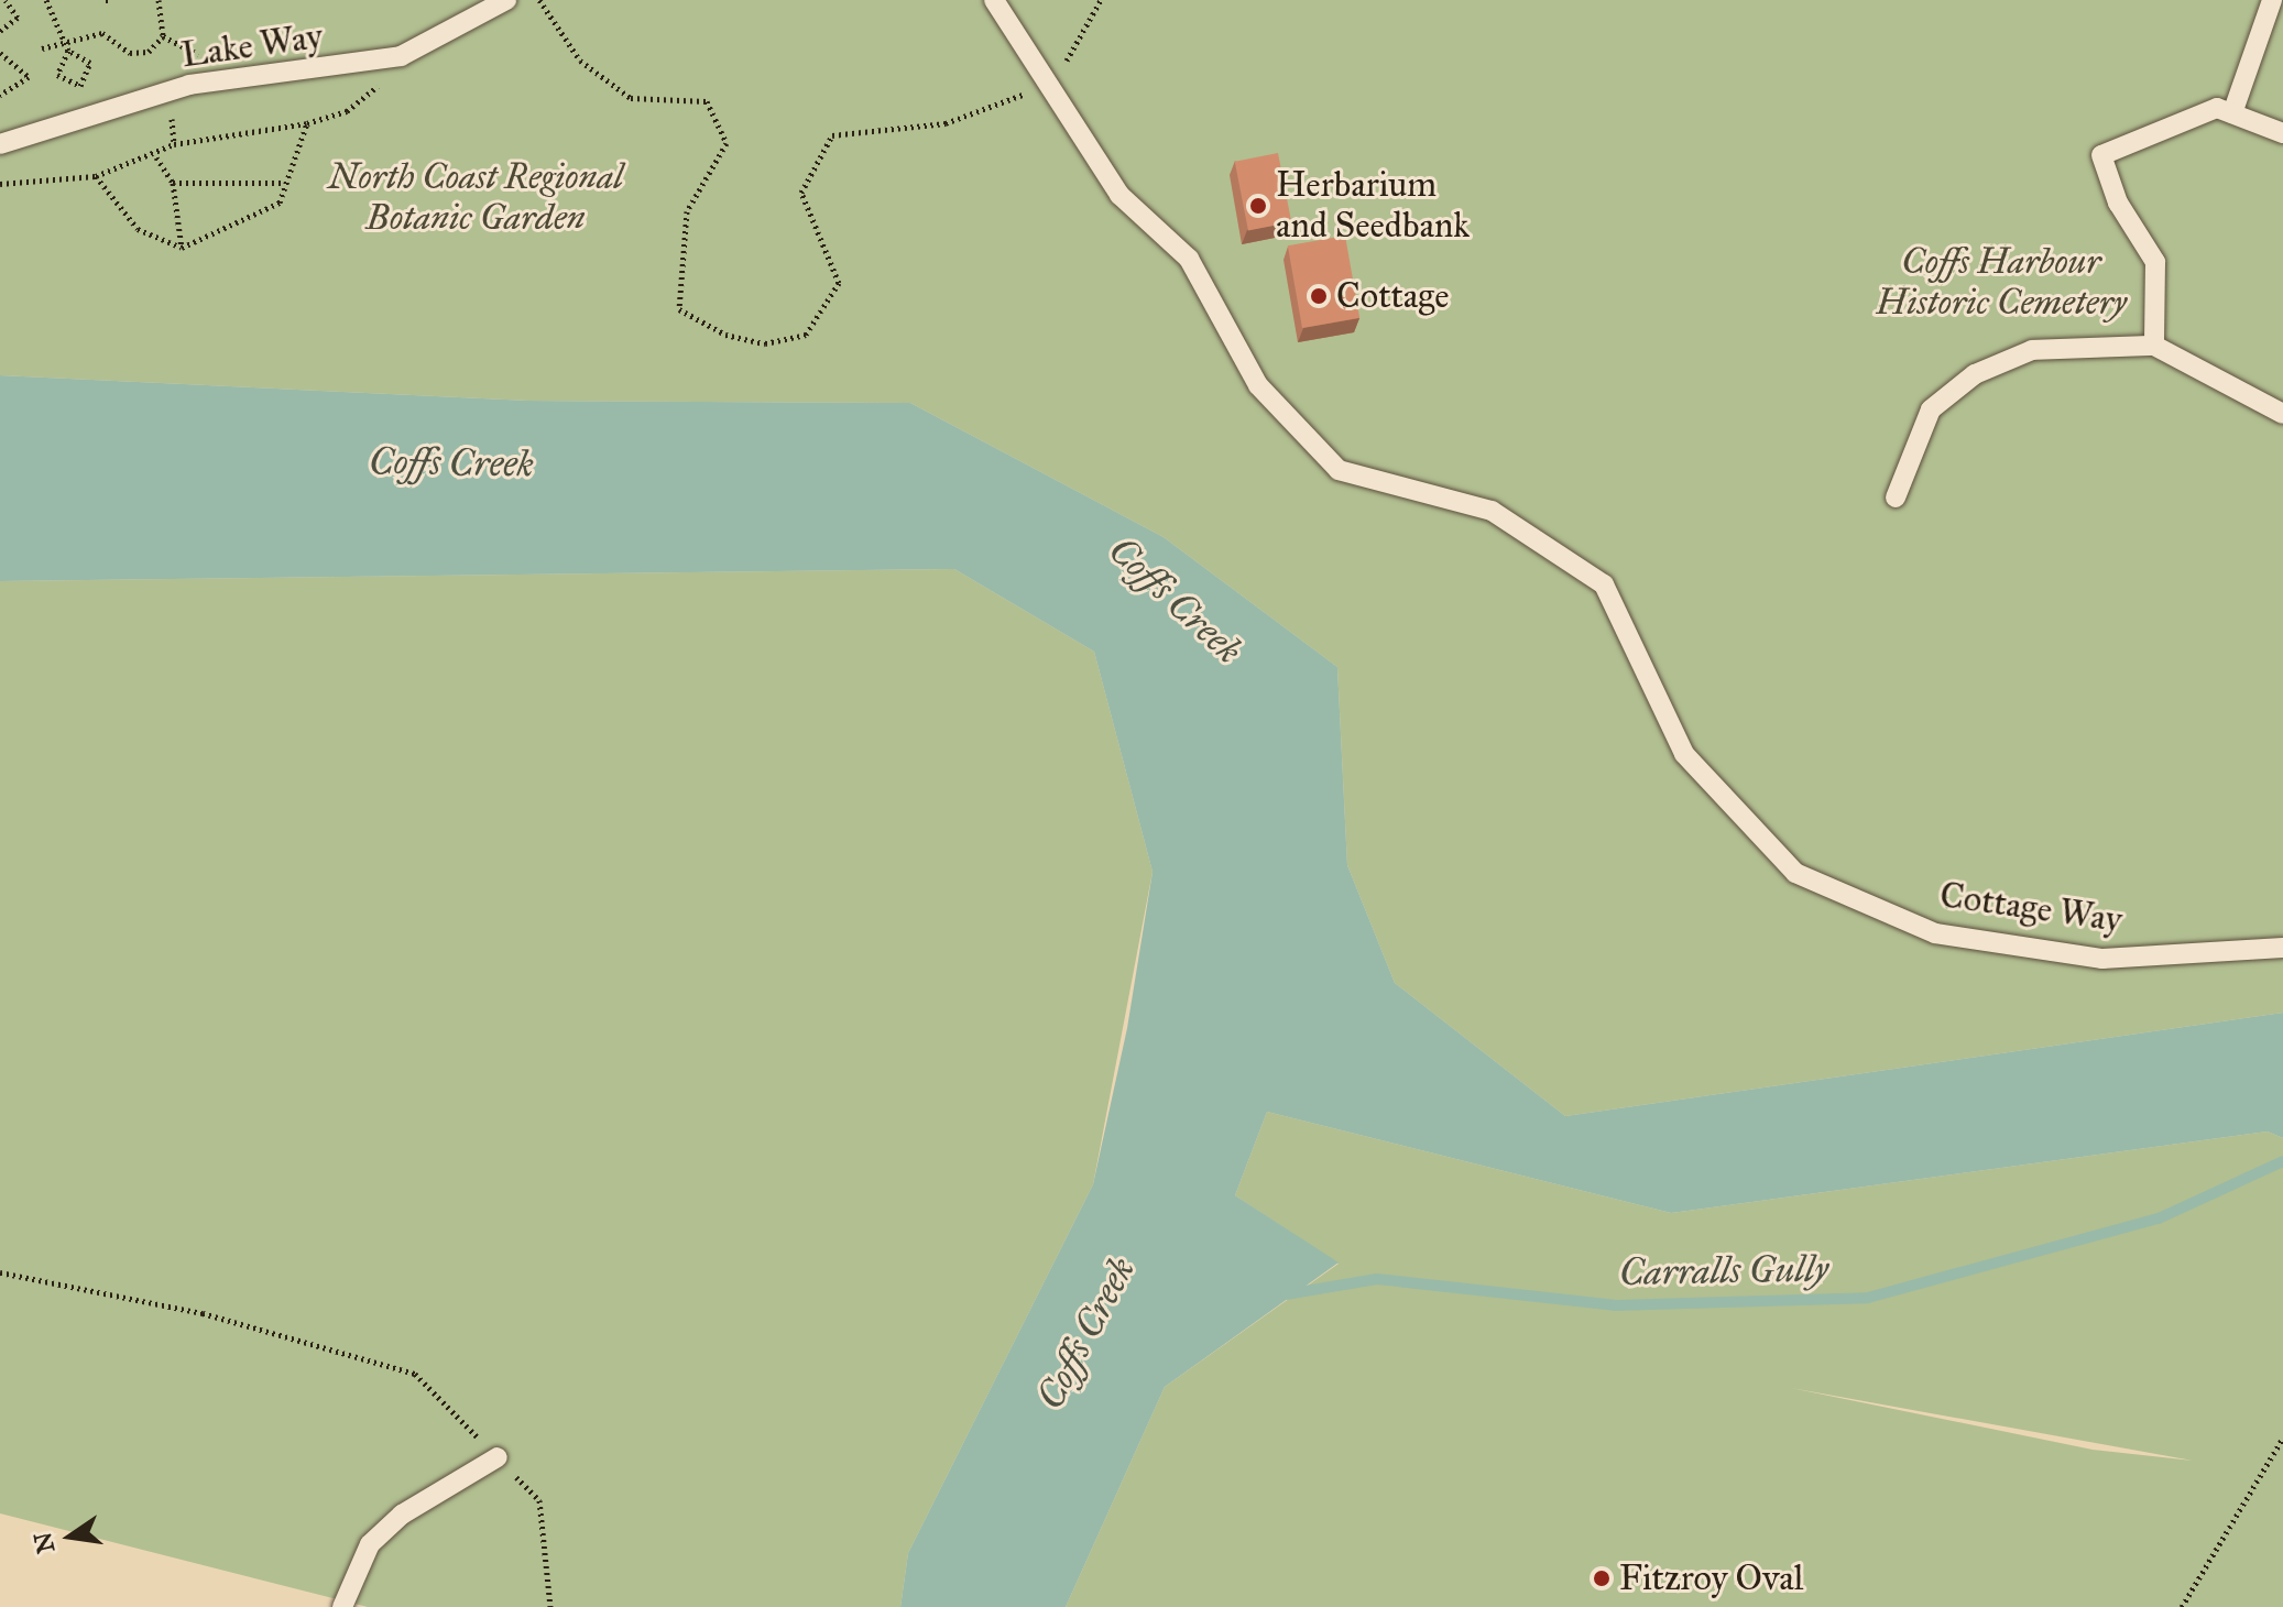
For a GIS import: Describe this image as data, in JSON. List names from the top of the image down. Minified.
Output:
{"streets":{"lane":["Lake Way","Cottage Way"]},"water":["Coffs Creek","Carralls Gully"],"parks":["North Coast Regional Botanic Garden","Coffs Harbour Historic Cemetery"],"places":["Herbarium and Seedbank","Cottage","Fitzroy Oval"],"north":"left"}
